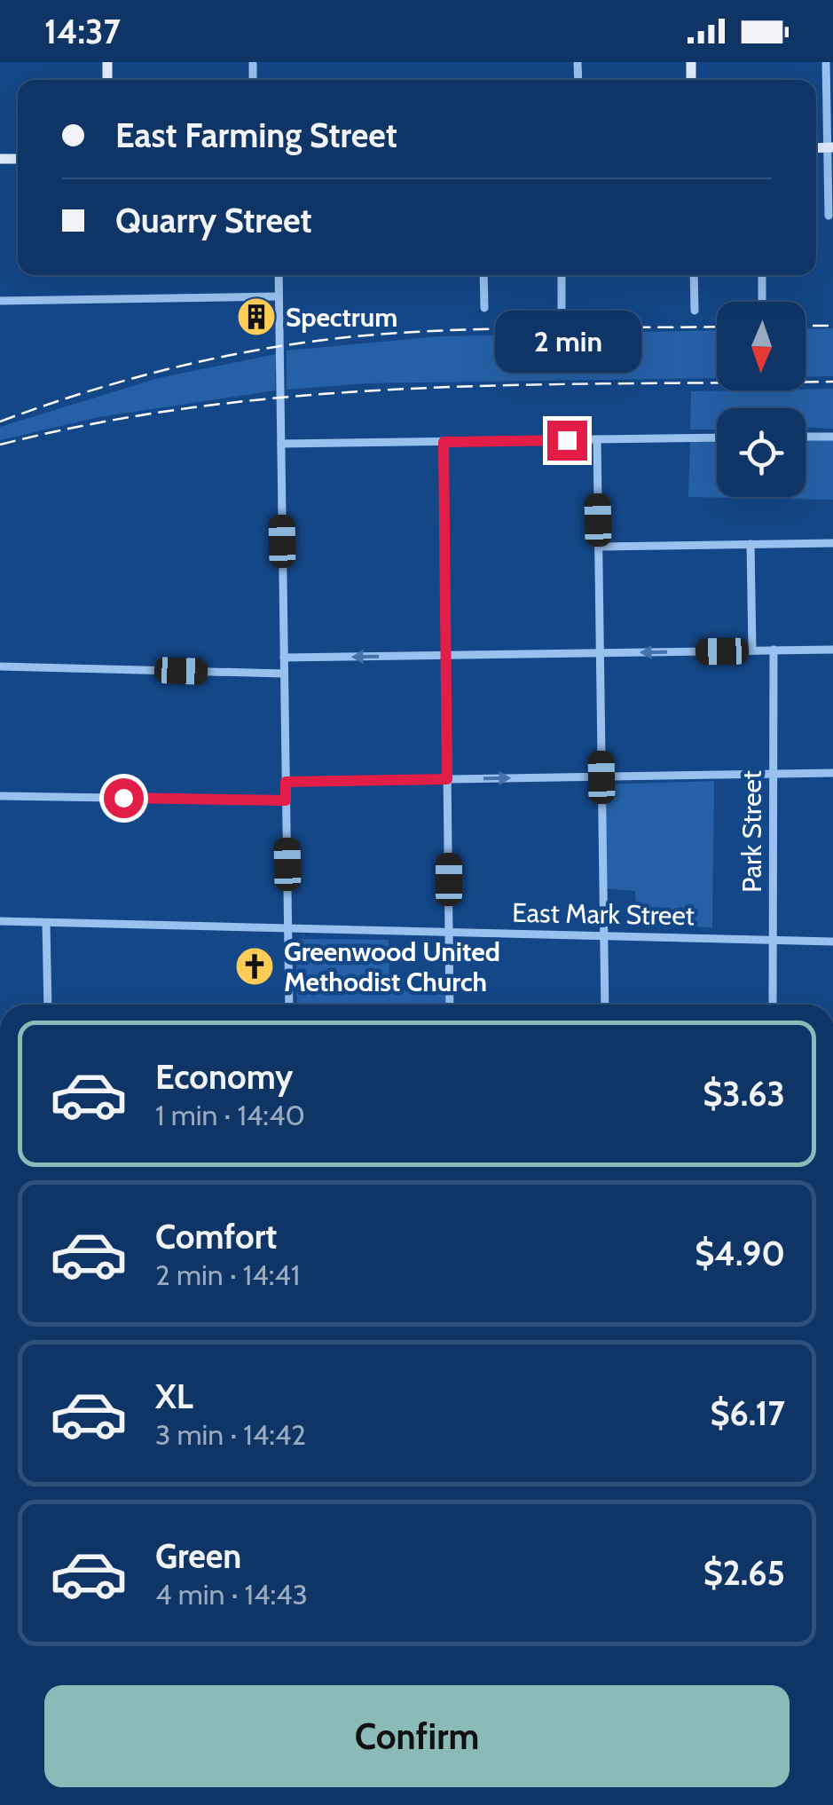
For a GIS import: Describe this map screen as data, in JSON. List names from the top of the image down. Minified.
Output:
{"streets":{"street":["Park Street","East Mark Street"]},"crossings":[["Park Street","East Mark Street"]],"places":{"building":["Spectrum"],"church":["Greenwood United Methodist Church"]},"north":"bottom","page":{"status":"14:37","banner":["East Farming Street","Quarry Street"],"bubble":"2 min","list":[{"name":"Economy","note":"1 min · 14:40","value":"$3.63"},{"name":"Comfort","note":"2 min · 14:41","value":"$4.90"},{"name":"XL","note":"3 min · 14:42","value":"$6.17"},{"name":"Green","note":"4 min · 14:43","value":"$2.65"}],"buttons":"Confirm"}}
